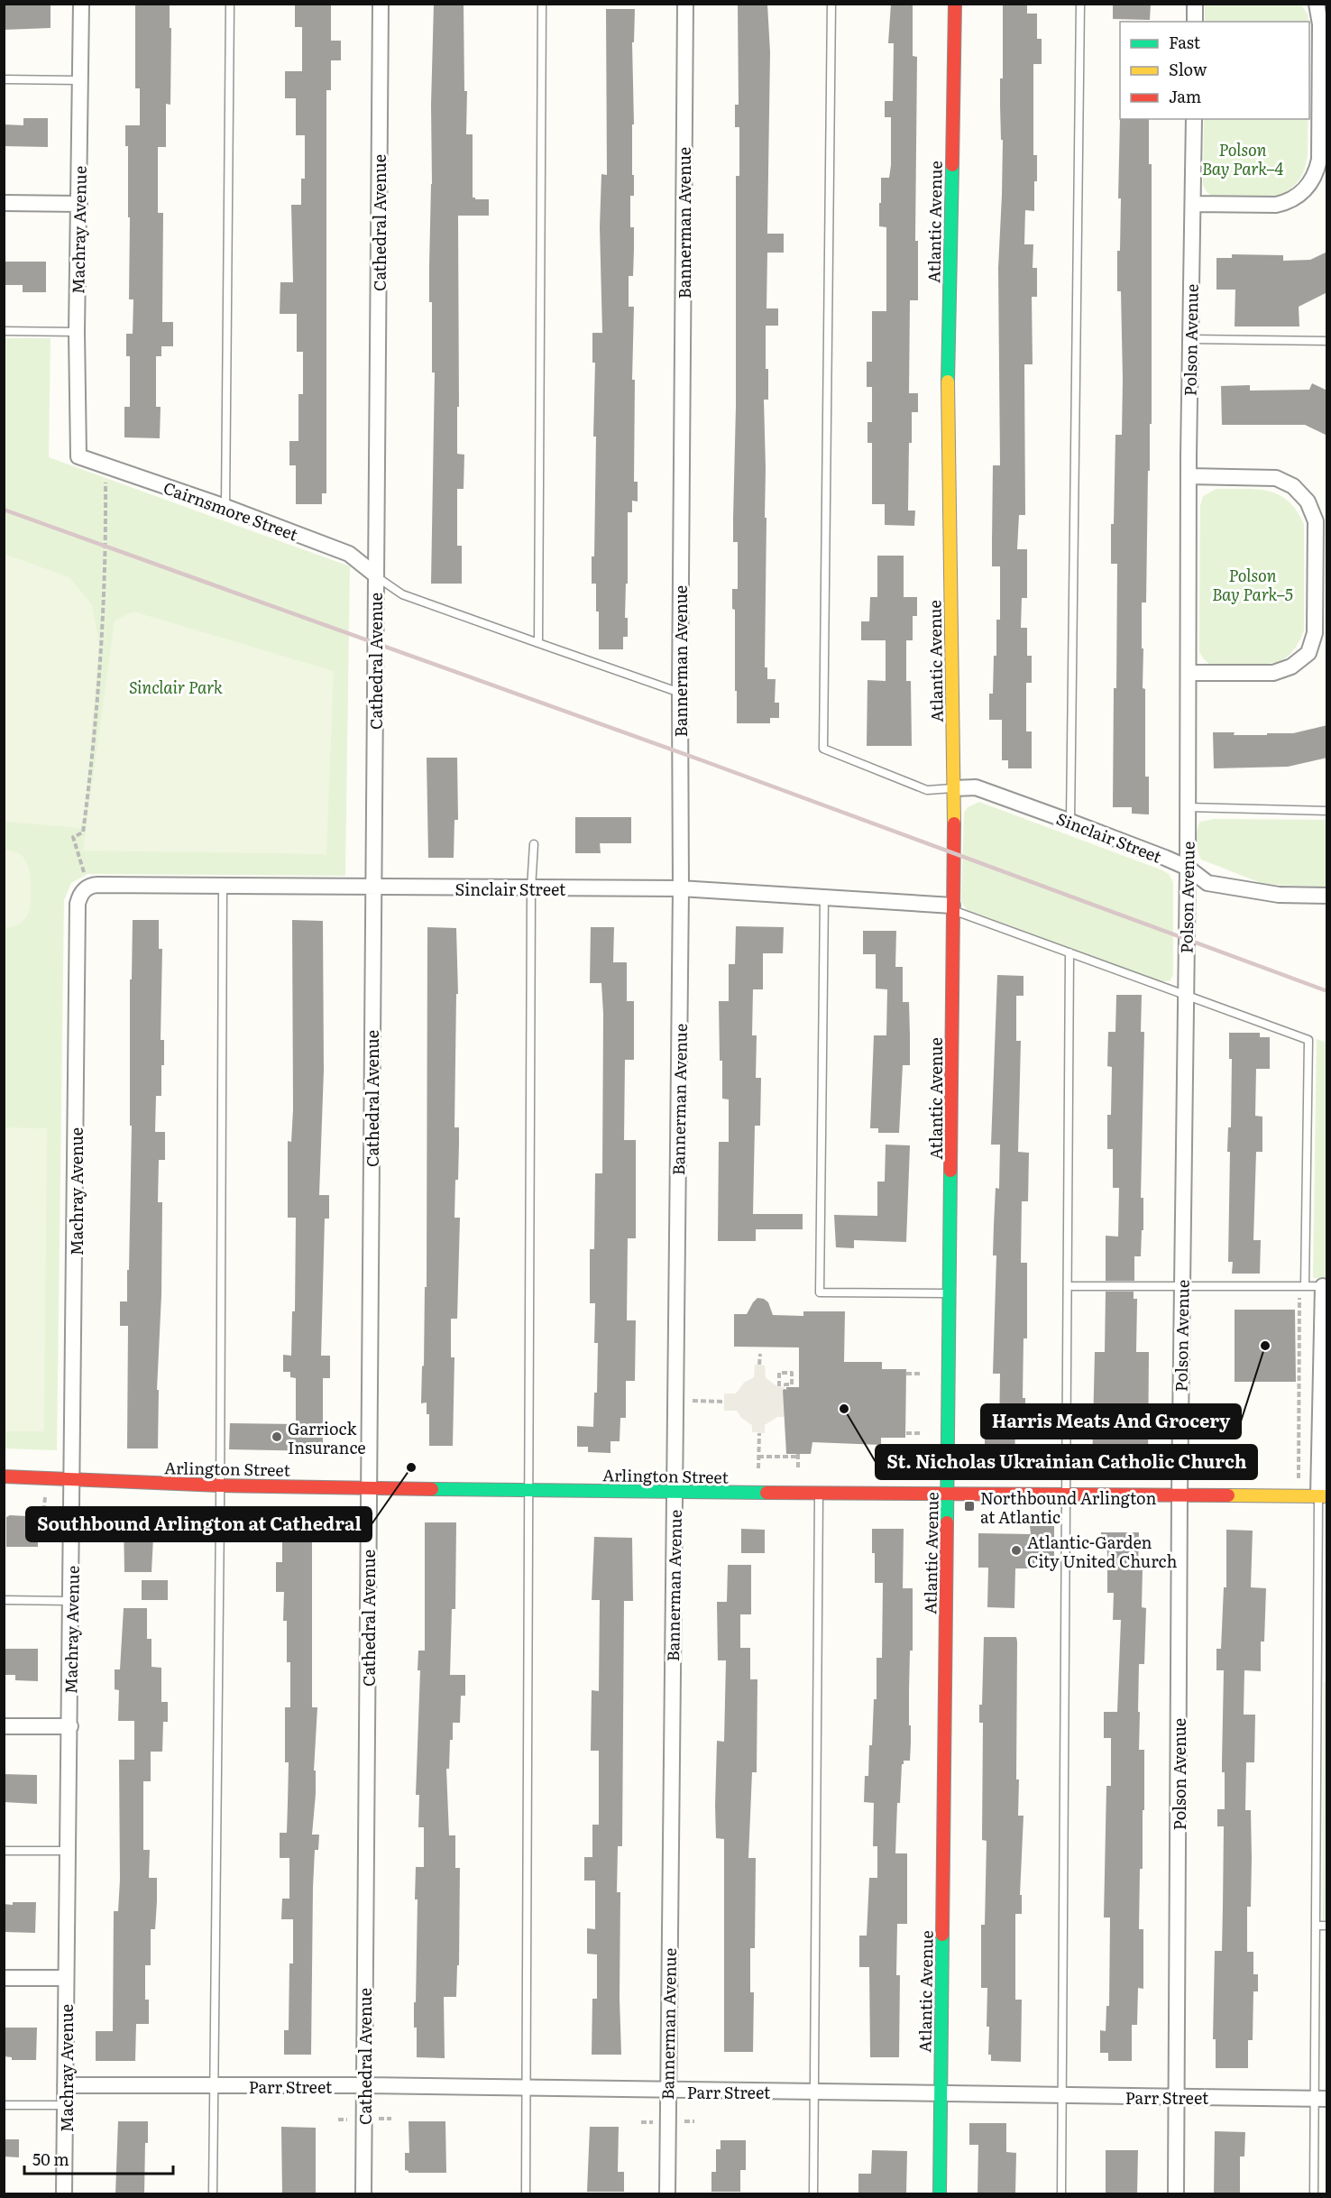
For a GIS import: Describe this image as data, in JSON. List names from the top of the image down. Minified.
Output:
{"streets":{"street":["Atlantic Avenue","Cathedral Avenue","Bannerman Avenue","Machray Avenue","Polson Avenue","Cairnsmore Street","Sinclair Street","Arlington Street","Parr Street"]},"crossings":[["Atlantic Avenue","Sinclair Street"],["Atlantic Avenue","Arlington Street"],["Atlantic Avenue","Parr Street"],["Cathedral Avenue","Cairnsmore Street"],["Cathedral Avenue","Sinclair Street"],["Cathedral Avenue","Arlington Street"],["Cathedral Avenue","Parr Street"],["Bannerman Avenue","Sinclair Street"],["Bannerman Avenue","Arlington Street"],["Bannerman Avenue","Parr Street"],["Machray Avenue","Cairnsmore Street"],["Machray Avenue","Sinclair Street"],["Machray Avenue","Arlington Street"],["Machray Avenue","Parr Street"],["Polson Avenue","Sinclair Street"],["Polson Avenue","Arlington Street"],["Polson Avenue","Parr Street"]],"parks":["Polson Bay Park–4","Polson Bay Park–5","Sinclair Park"],"places":{"other":["Harris Meats And Grocery","St. Nicholas Ukrainian Catholic Church","Garriock Insurance","Southbound Arlington at Cathedral","Atlantic-Garden City United Church"],"transit":["Northbound Arlington at Atlantic"]},"legend":["Fast","Slow","Jam"],"scale_bar":"50 m"}
